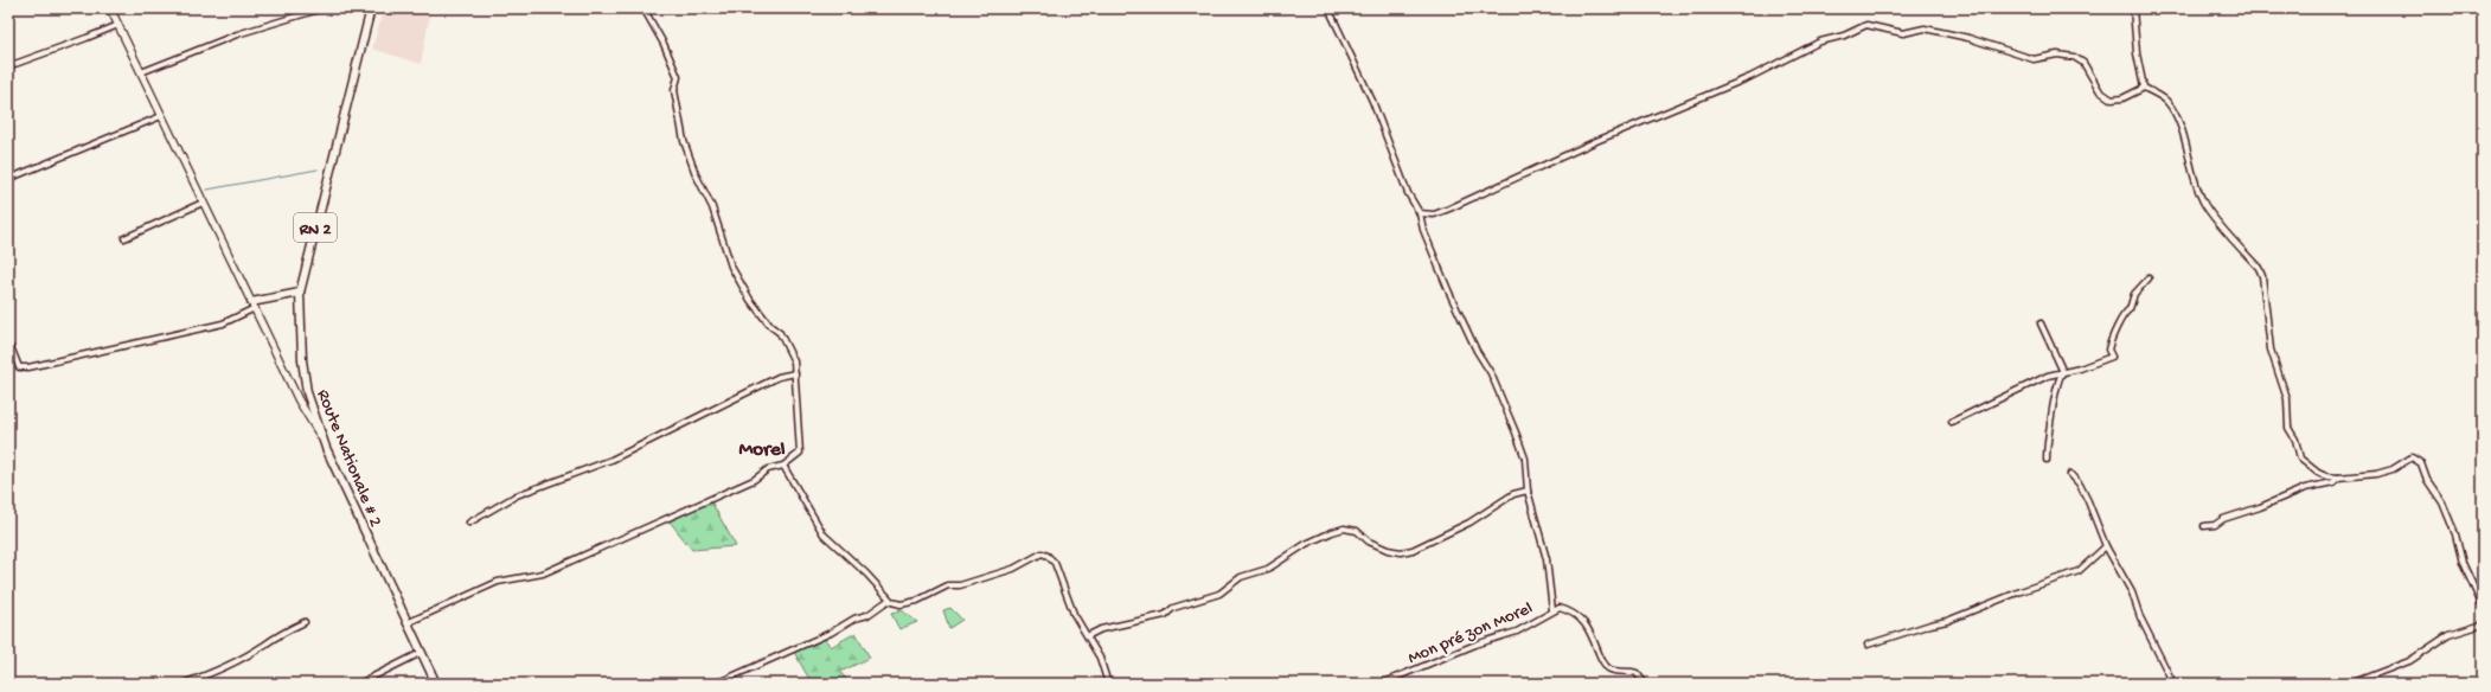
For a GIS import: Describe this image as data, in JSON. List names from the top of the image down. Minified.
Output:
{"streets":{"main road":["RN 2","Route Nationale # 2"],"street":["Mon pré zon Morel"]},"districts":["Morel"]}
